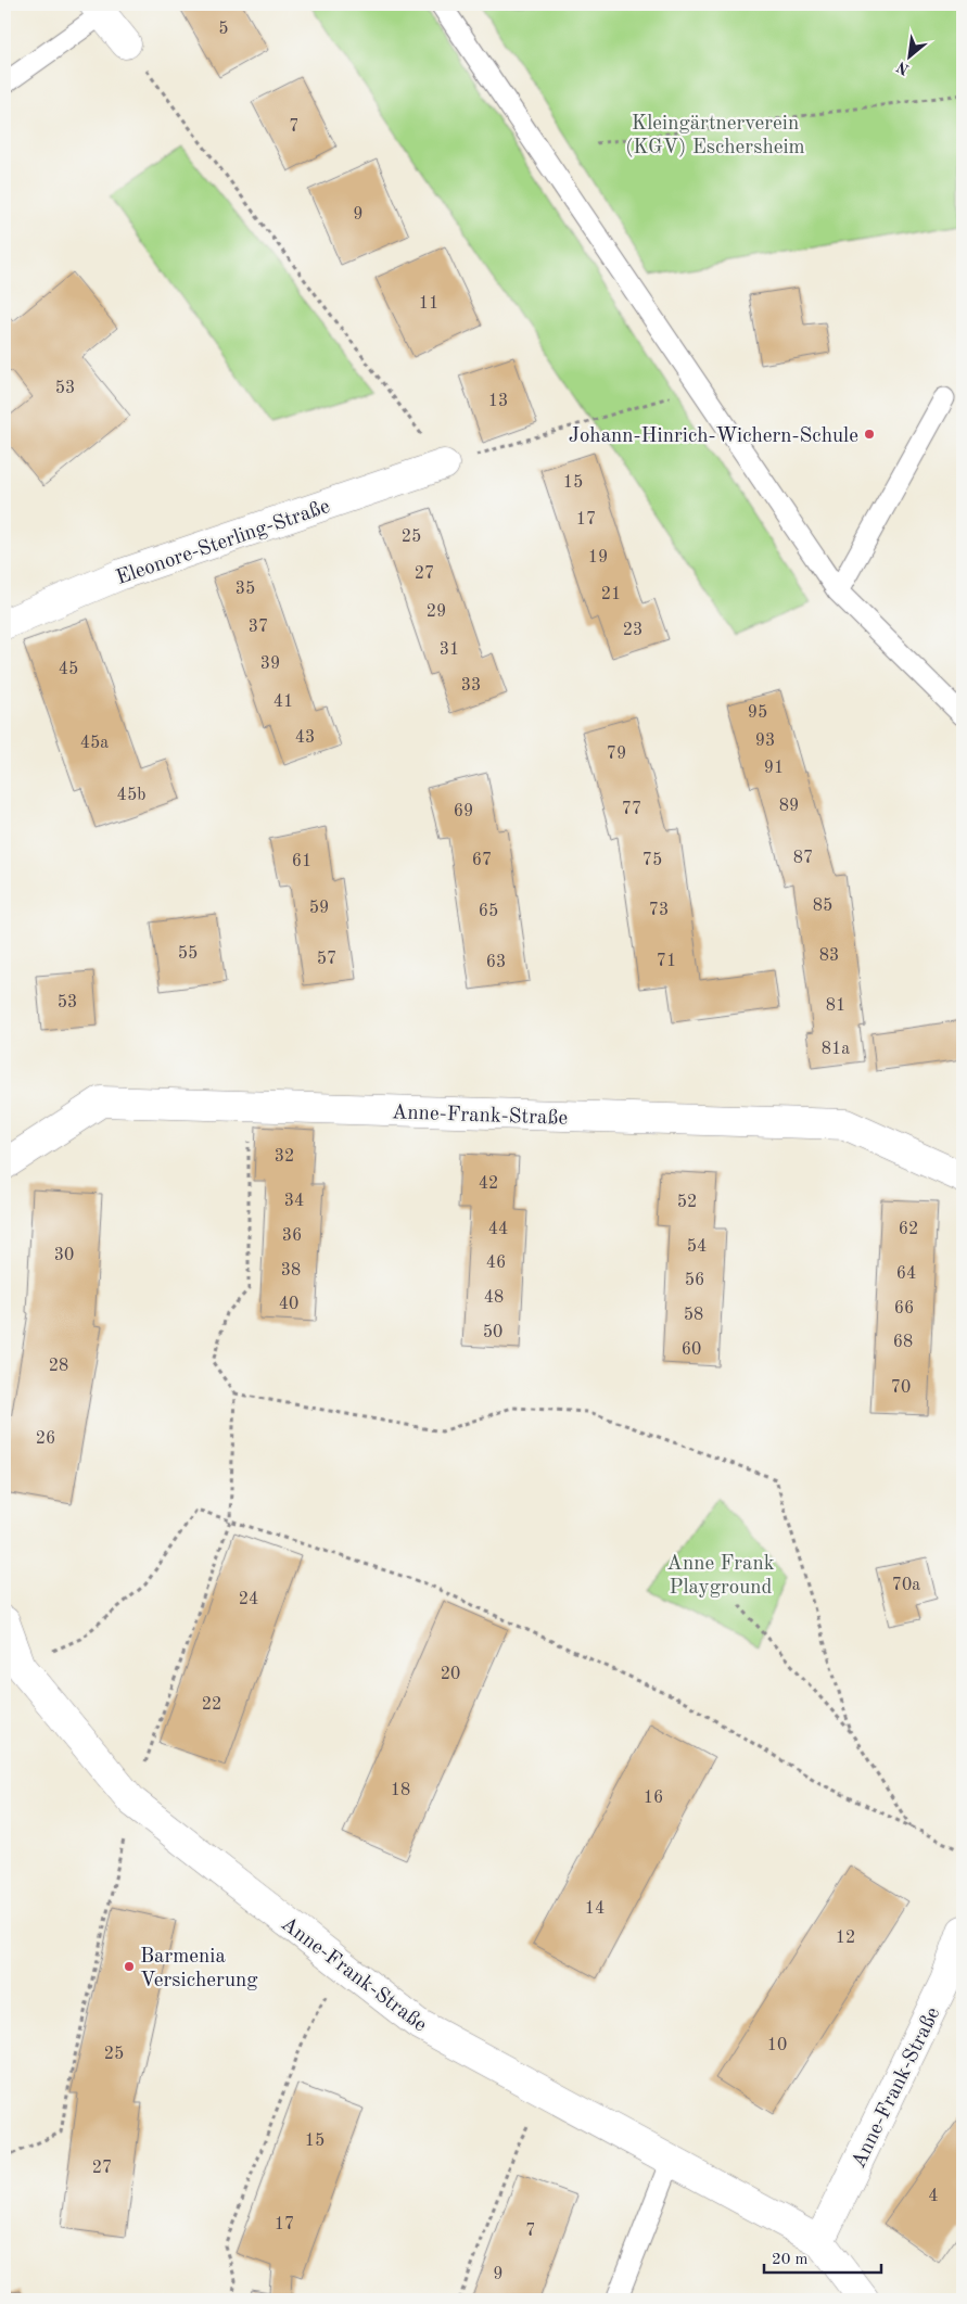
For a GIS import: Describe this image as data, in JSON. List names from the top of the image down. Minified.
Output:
{"streets":{"street":["Eleonore-Sterling-Straße","Anne-Frank-Straße"]},"parks":["Kleingärtnerverein (KGV) Eschersheim","Anne Frank Playground"],"places":["Johann-Hinrich-Wichern-Schule","Barmenia Versicherung"],"house_numbers":["5","7","9","11","53","13","15","17","25","19","27","35","21","29","37","23","31","39","45","33","41","95","43","93","45a","79","91","45b","89","77","69","87","67","75","61","85","59","73","65","55","83","57","71","63","53","81","81a","32","42","34","52","44","62","36","54","30","46","38","64","56","48","40","66","58","50","68","60","28","70","26","70a","24","20","22","18","16","14","12","10","25","15","27","4","17","7","9"],"scale_bar":"20 m","north":"bottom left"}
